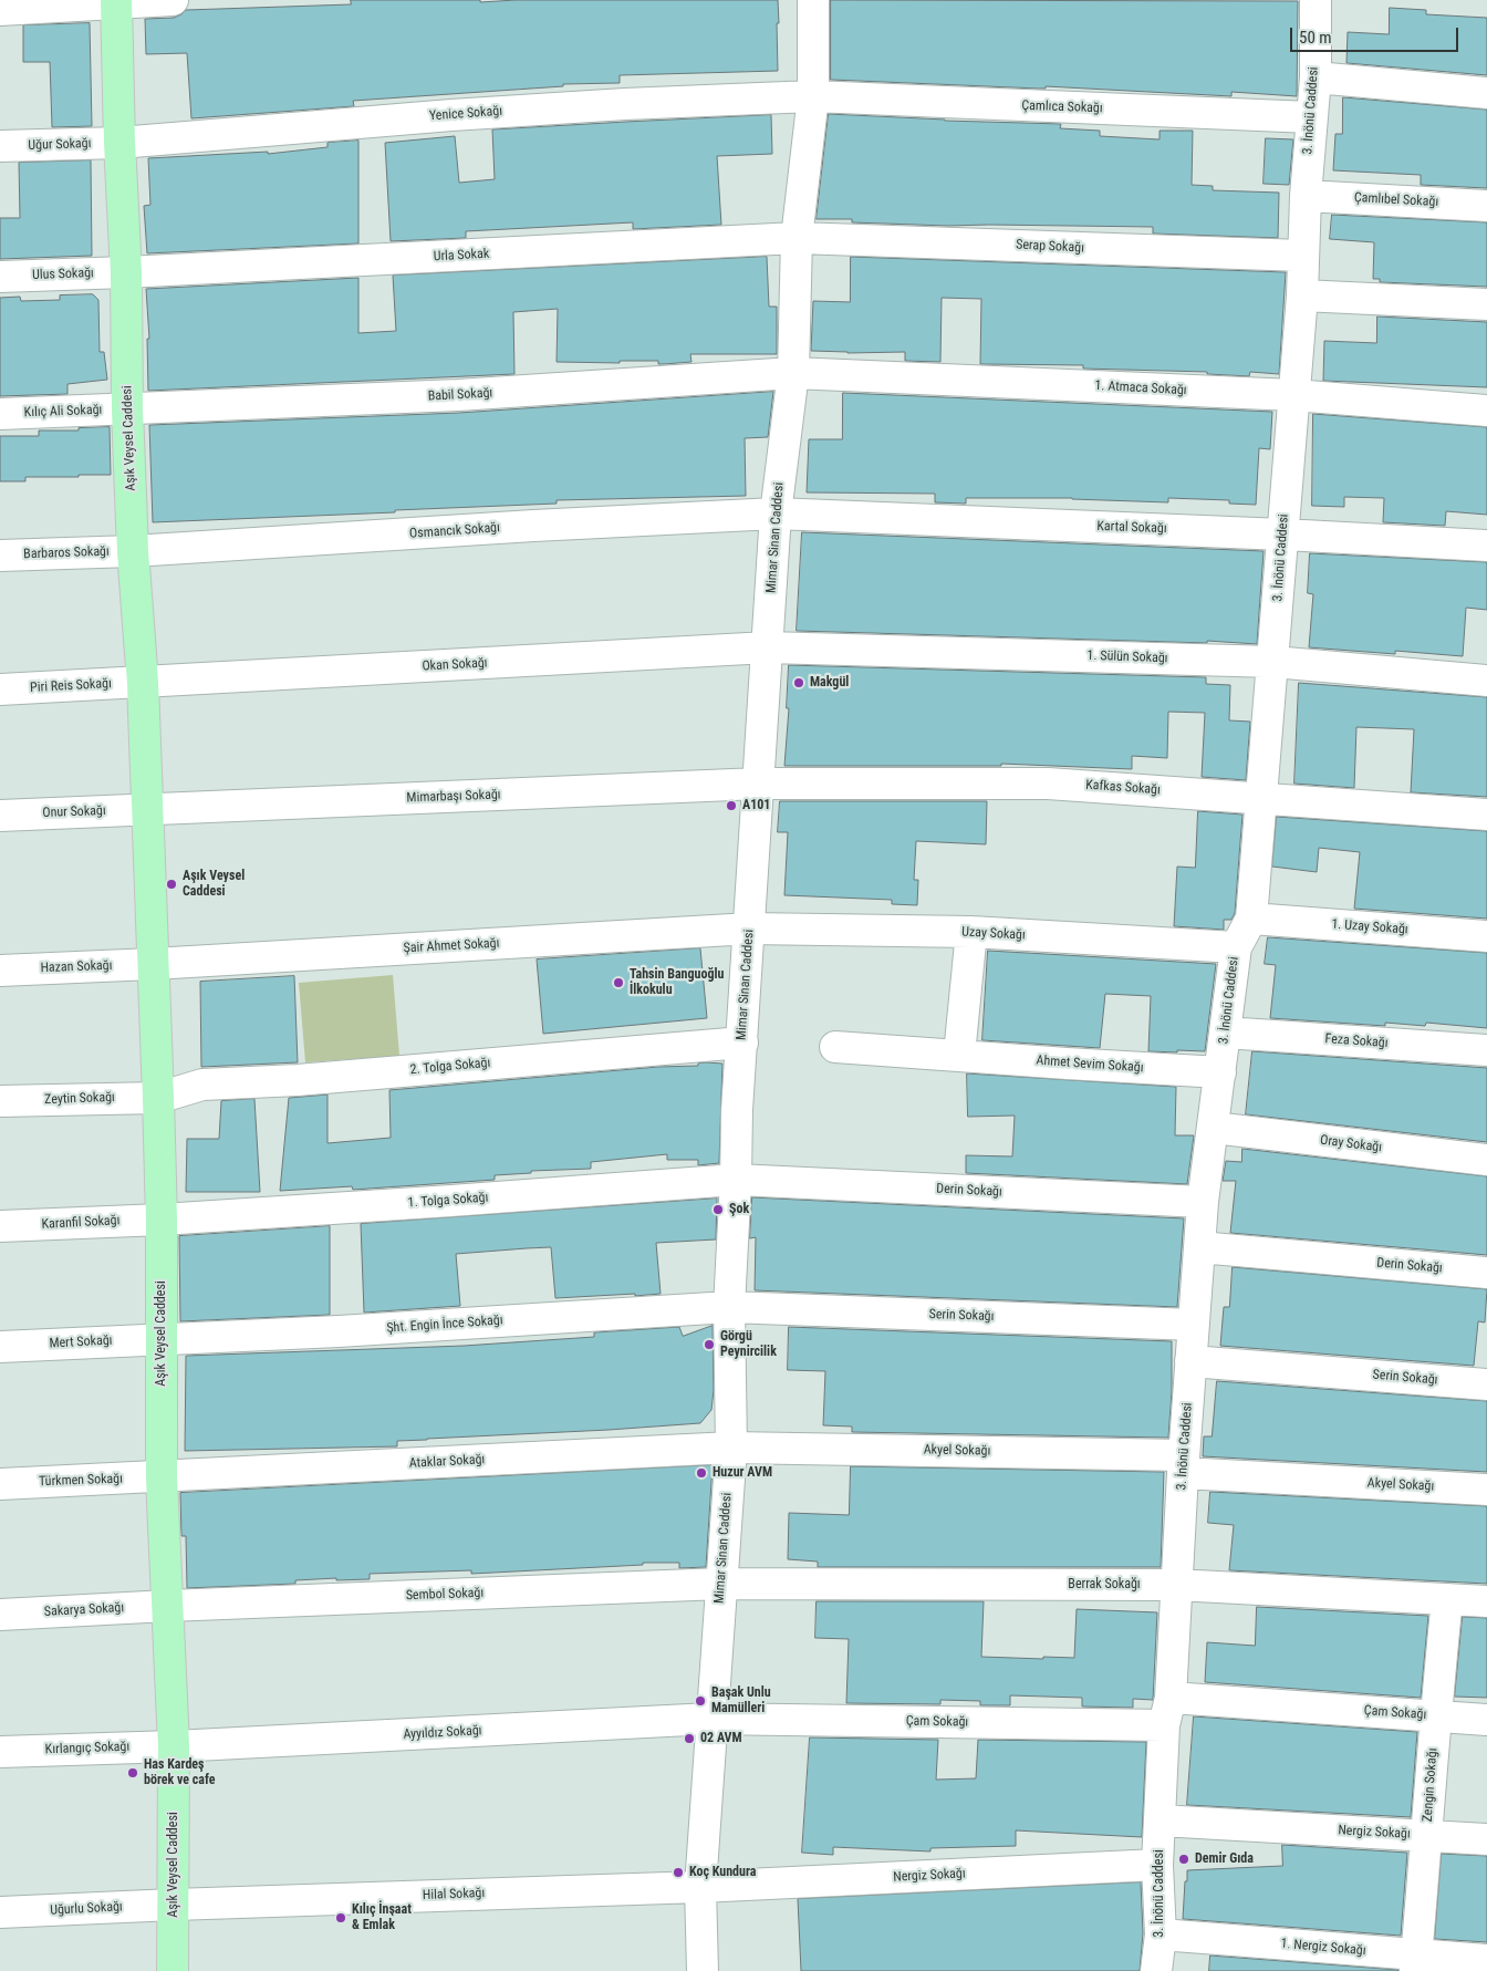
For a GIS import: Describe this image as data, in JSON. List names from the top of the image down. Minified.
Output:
{"streets":{"main road":["Aşık Veysel Caddesi"],"street":["Çamlıca Sokağı","3. İnönü Caddesi","Yenice Sokağı","Uğur Sokağı","Çamlıbel Sokağı","Serap Sokağı","Urla Sokak","Ulus Sokağı","1. Atmaca Sokağı","Babil Sokağı","Kılıç Ali Sokağı","Kartal Sokağı","Osmancık Sokağı","Mimar Sinan Caddesi","Barbaros Sokağı","1. Sülün Sokağı","Okan Sokağı","Piri Reis Sokağı","Kafkas Sokağı","Mimarbaşı Sokağı","Onur Sokağı","1. Uzay Sokağı","Uzay Sokağı","Şair Ahmet Sokağı","Hazan Sokağı","Feza Sokağı","Ahmet Sevim Sokağı","2. Tolga Sokağı","Zeytin Sokağı","Oray Sokağı","Derin Sokağı","1. Tolga Sokağı","Karanfil Sokağı","Serin Sokağı","Şht. Engin İnce Sokağı","Mert Sokağı","Akyel Sokağı","Ataklar Sokağı","Türkmen Sokağı","Berrak Sokağı","Sembol Sokağı","Sakarya Sokağı","Çam Sokağı","Ayyıldız Sokağı","Kırlangıç Sokağı","Zengin Sokağı","Nergiz Sokağı","Hilal Sokağı","Uğurlu Sokağı","1. Nergiz Sokağı"]},"crossings":[["Çamlıca Sokağı","3. İnönü Caddesi"],["Çamlıca Sokağı","Yenice Sokağı"],["Çamlıca Sokağı","Mimar Sinan Caddesi"],["3. İnönü Caddesi","Çamlıbel Sokağı"],["3. İnönü Caddesi","Serap Sokağı"],["3. İnönü Caddesi","1. Atmaca Sokağı"],["3. İnönü Caddesi","Kartal Sokağı"],["3. İnönü Caddesi","1. Sülün Sokağı"],["3. İnönü Caddesi","Kafkas Sokağı"],["3. İnönü Caddesi","1. Uzay Sokağı"],["3. İnönü Caddesi","Uzay Sokağı"],["3. İnönü Caddesi","Feza Sokağı"],["3. İnönü Caddesi","Ahmet Sevim Sokağı"],["3. İnönü Caddesi","Oray Sokağı"],["3. İnönü Caddesi","Derin Sokağı"],["3. İnönü Caddesi","Serin Sokağı"],["3. İnönü Caddesi","Akyel Sokağı"],["3. İnönü Caddesi","Berrak Sokağı"],["3. İnönü Caddesi","Çam Sokağı"],["3. İnönü Caddesi","Nergiz Sokağı"],["3. İnönü Caddesi","1. Nergiz Sokağı"],["Yenice Sokağı","Uğur Sokağı"],["Yenice Sokağı","Aşık Veysel Caddesi"],["Yenice Sokağı","Mimar Sinan Caddesi"],["Uğur Sokağı","Aşık Veysel Caddesi"],["Serap Sokağı","Urla Sokak"],["Serap Sokağı","Mimar Sinan Caddesi"],["Urla Sokak","Ulus Sokağı"],["Urla Sokak","Aşık Veysel Caddesi"],["Urla Sokak","Mimar Sinan Caddesi"],["Ulus Sokağı","Aşık Veysel Caddesi"],["1. Atmaca Sokağı","Babil Sokağı"],["1. Atmaca Sokağı","Mimar Sinan Caddesi"],["Babil Sokağı","Kılıç Ali Sokağı"],["Babil Sokağı","Aşık Veysel Caddesi"],["Babil Sokağı","Mimar Sinan Caddesi"],["Kılıç Ali Sokağı","Aşık Veysel Caddesi"],["Aşık Veysel Caddesi","Osmancık Sokağı"],["Aşık Veysel Caddesi","Barbaros Sokağı"],["Aşık Veysel Caddesi","Okan Sokağı"],["Aşık Veysel Caddesi","Piri Reis Sokağı"],["Aşık Veysel Caddesi","Mimarbaşı Sokağı"],["Aşık Veysel Caddesi","Onur Sokağı"],["Aşık Veysel Caddesi","Şair Ahmet Sokağı"],["Aşık Veysel Caddesi","Hazan Sokağı"],["Aşık Veysel Caddesi","2. Tolga Sokağı"],["Aşık Veysel Caddesi","Zeytin Sokağı"],["Aşık Veysel Caddesi","1. Tolga Sokağı"],["Aşık Veysel Caddesi","Karanfil Sokağı"],["Aşık Veysel Caddesi","Şht. Engin İnce Sokağı"],["Aşık Veysel Caddesi","Mert Sokağı"],["Aşık Veysel Caddesi","Ataklar Sokağı"],["Aşık Veysel Caddesi","Türkmen Sokağı"],["Aşık Veysel Caddesi","Sembol Sokağı"],["Aşık Veysel Caddesi","Sakarya Sokağı"],["Aşık Veysel Caddesi","Ayyıldız Sokağı"],["Aşık Veysel Caddesi","Kırlangıç Sokağı"],["Aşık Veysel Caddesi","Hilal Sokağı"],["Aşık Veysel Caddesi","Uğurlu Sokağı"],["Kartal Sokağı","Osmancık Sokağı"],["Kartal Sokağı","Mimar Sinan Caddesi"],["Osmancık Sokağı","Mimar Sinan Caddesi"],["Osmancık Sokağı","Barbaros Sokağı"],["Mimar Sinan Caddesi","1. Sülün Sokağı"],["Mimar Sinan Caddesi","Okan Sokağı"],["Mimar Sinan Caddesi","Kafkas Sokağı"],["Mimar Sinan Caddesi","Mimarbaşı Sokağı"],["Mimar Sinan Caddesi","Uzay Sokağı"],["Mimar Sinan Caddesi","Şair Ahmet Sokağı"],["Mimar Sinan Caddesi","2. Tolga Sokağı"],["Mimar Sinan Caddesi","Derin Sokağı"],["Mimar Sinan Caddesi","1. Tolga Sokağı"],["Mimar Sinan Caddesi","Serin Sokağı"],["Mimar Sinan Caddesi","Şht. Engin İnce Sokağı"],["Mimar Sinan Caddesi","Akyel Sokağı"],["Mimar Sinan Caddesi","Ataklar Sokağı"],["Mimar Sinan Caddesi","Berrak Sokağı"],["Mimar Sinan Caddesi","Sembol Sokağı"],["Mimar Sinan Caddesi","Çam Sokağı"],["Mimar Sinan Caddesi","Ayyıldız Sokağı"],["Mimar Sinan Caddesi","Nergiz Sokağı"],["Mimar Sinan Caddesi","Hilal Sokağı"],["1. Sülün Sokağı","Okan Sokağı"],["Okan Sokağı","Piri Reis Sokağı"],["Kafkas Sokağı","Mimarbaşı Sokağı"],["Mimarbaşı Sokağı","Onur Sokağı"],["Uzay Sokağı","Şair Ahmet Sokağı"],["Şair Ahmet Sokağı","Hazan Sokağı"],["2. Tolga Sokağı","Zeytin Sokağı"],["Derin Sokağı","1. Tolga Sokağı"],["1. Tolga Sokağı","Karanfil Sokağı"],["Serin Sokağı","Şht. Engin İnce Sokağı"],["Şht. Engin İnce Sokağı","Mert Sokağı"],["Akyel Sokağı","Ataklar Sokağı"],["Ataklar Sokağı","Türkmen Sokağı"],["Berrak Sokağı","Sembol Sokağı"],["Berrak Sokağı","Zengin Sokağı"],["Sembol Sokağı","Sakarya Sokağı"],["Çam Sokağı","Ayyıldız Sokağı"],["Çam Sokağı","Zengin Sokağı"],["Ayyıldız Sokağı","Kırlangıç Sokağı"],["Zengin Sokağı","Nergiz Sokağı"],["Zengin Sokağı","1. Nergiz Sokağı"],["Nergiz Sokağı","Hilal Sokağı"],["Hilal Sokağı","Uğurlu Sokağı"]],"places":["Makgül","A101","Aşık Veysel Caddesi","Tahsin Banguoğlu İlkokulu","Şok","Görgü Peynircilik","Huzur AVM","Başak Unlu Mamülleri","02 AVM","Has Kardeş börek ve cafe","Demir Gıda","Koç Kundura","Kılıç İnşaat & Emlak"],"scale_bar":"50 m"}
